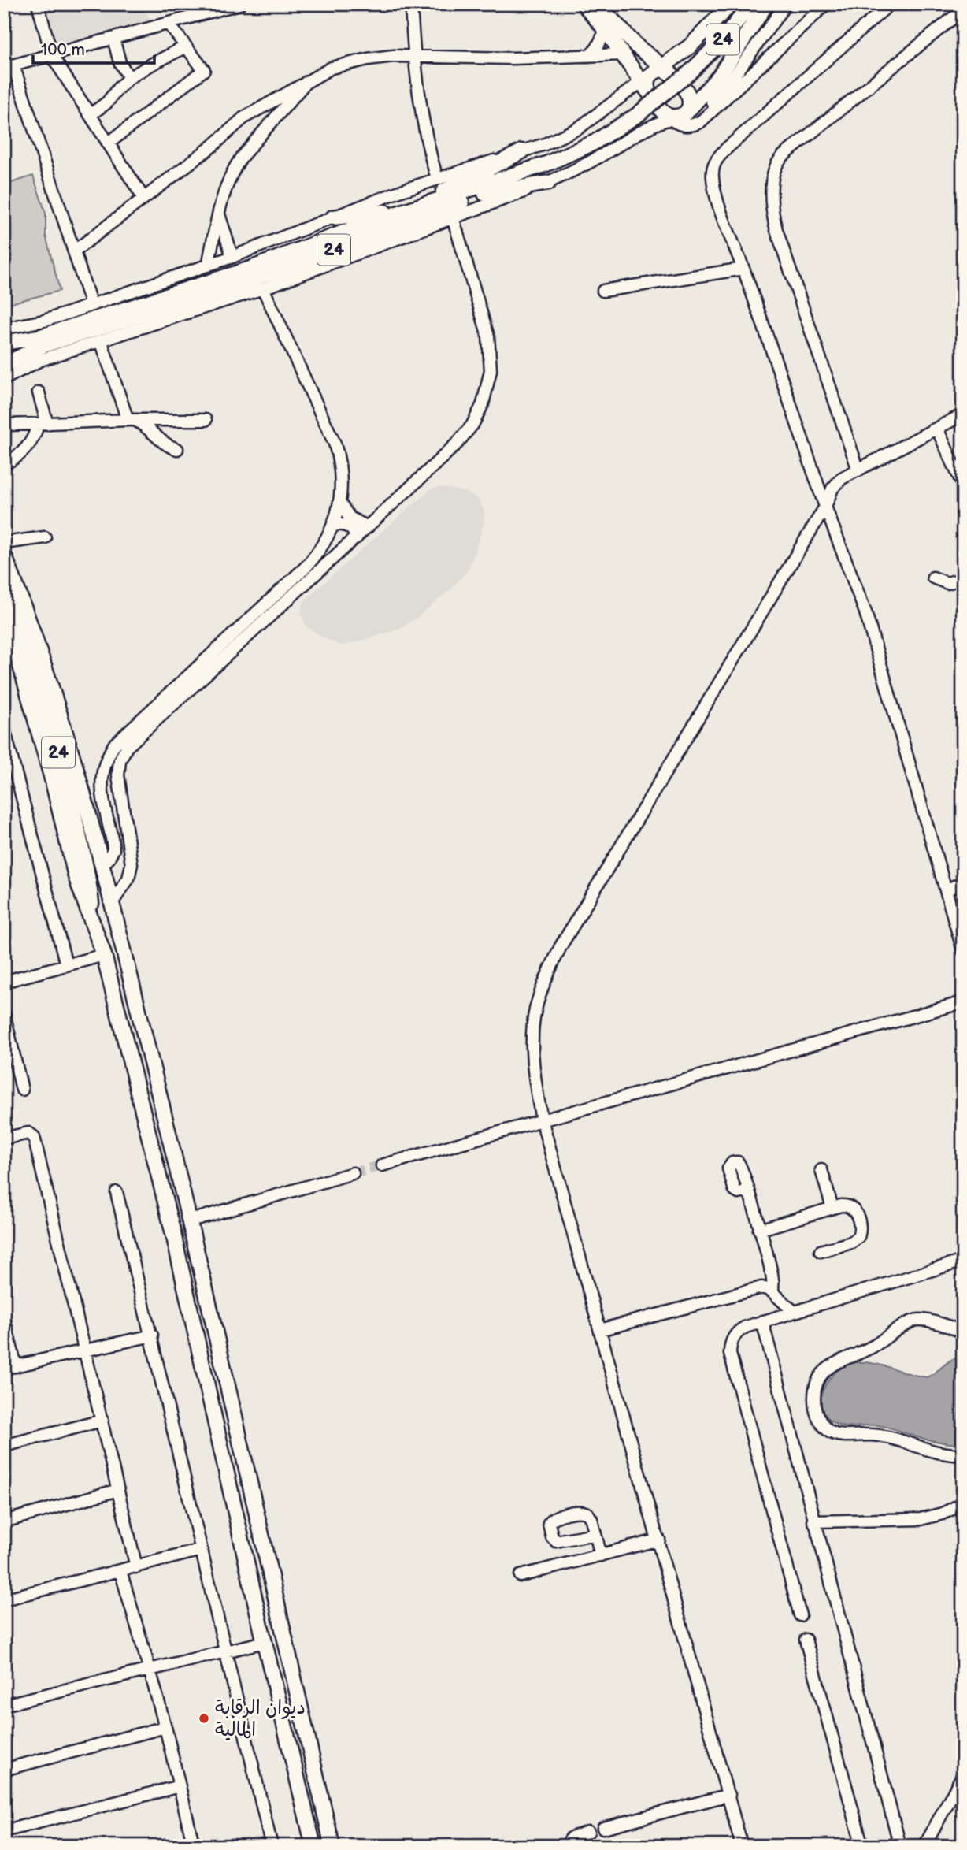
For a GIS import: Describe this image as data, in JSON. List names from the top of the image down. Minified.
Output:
{"streets":{"main road":["24"]},"places":["ديوان الرقابة المالية"],"scale_bar":"100 m"}
